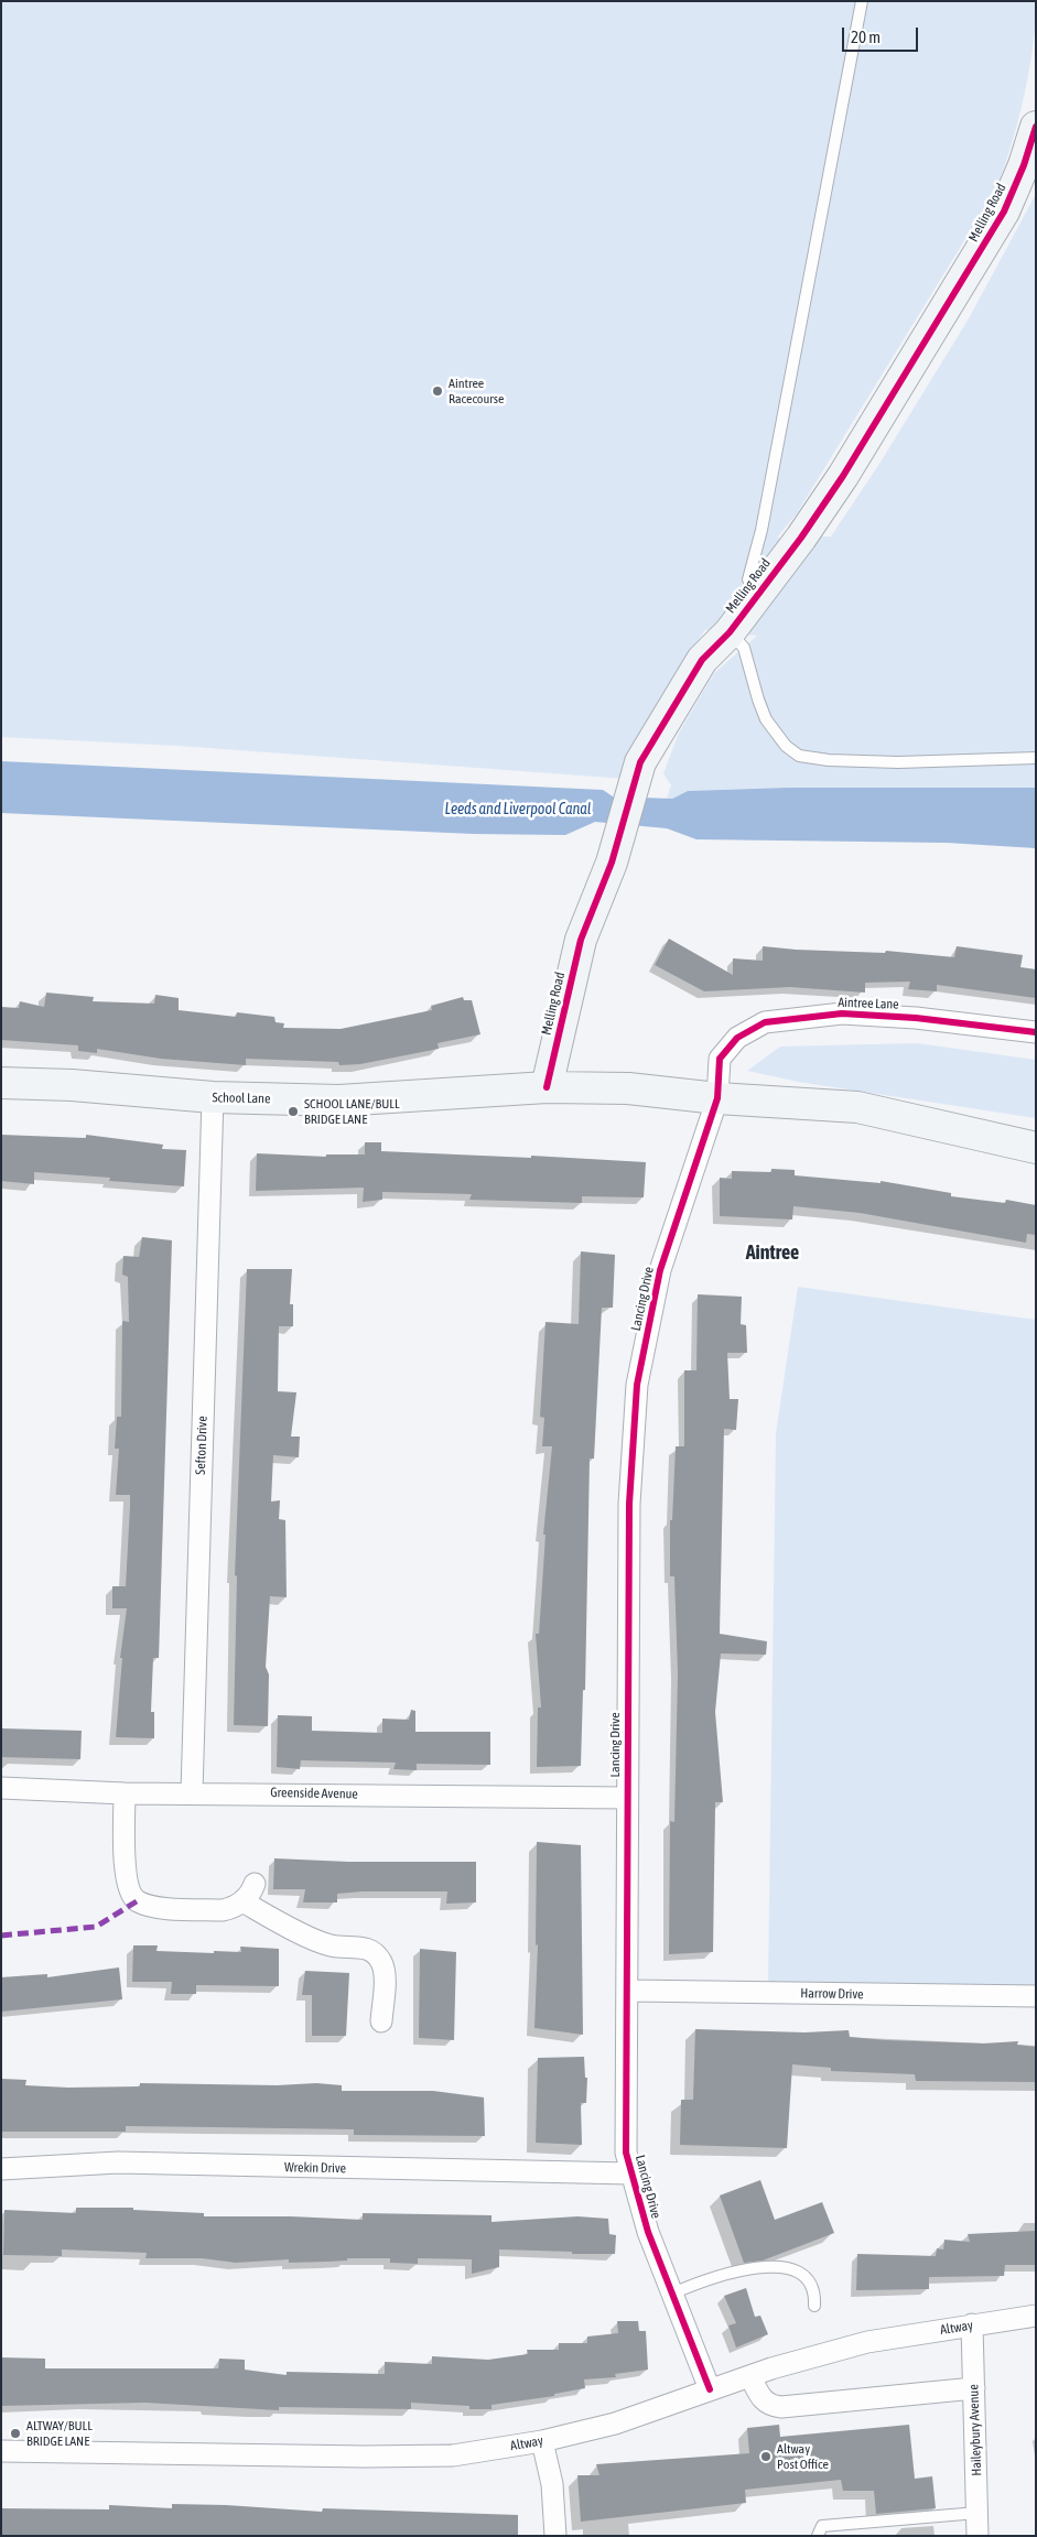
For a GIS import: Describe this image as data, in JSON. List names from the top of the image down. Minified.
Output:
{"streets":{"street":["Melling Road","Aintree Lane","School Lane","Lancing Drive","Sefton Drive","Greenside Avenue","Harrow Drive","Wrekin Drive","Altway","Haileybury Avenue"]},"crossings":[["Melling Road","School Lane"],["Aintree Lane","Lancing Drive"],["School Lane","Sefton Drive"],["Lancing Drive","Greenside Avenue"],["Lancing Drive","Harrow Drive"],["Lancing Drive","Wrekin Drive"],["Lancing Drive","Altway"],["Sefton Drive","Greenside Avenue"],["Altway","Haileybury Avenue"]],"districts":["Aintree"],"water":["Leeds and Liverpool Canal"],"places":["Aintree Racecourse","SCHOOL LANE/BULL BRIDGE LANE","ALTWAY/BULL BRIDGE LANE","Altway Post Office"],"scale_bar":"20 m"}
